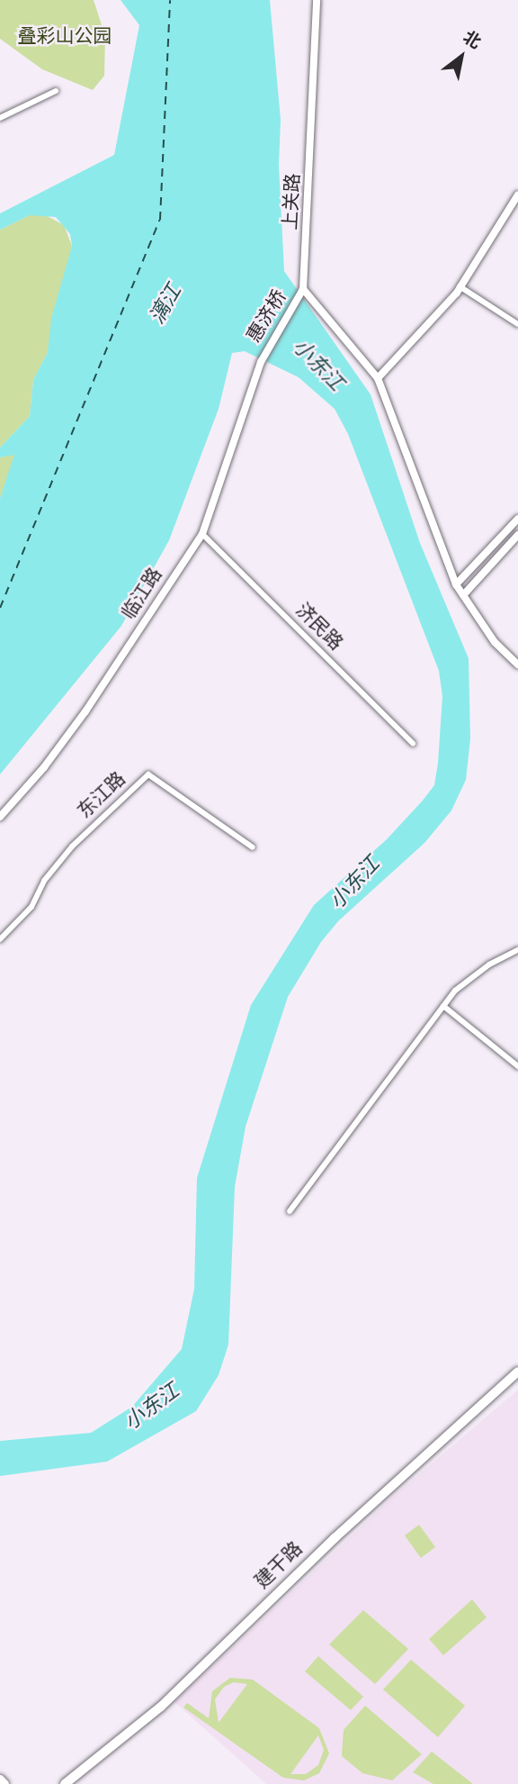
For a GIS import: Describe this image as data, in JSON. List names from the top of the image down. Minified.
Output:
{"streets":{"main road":["建干路"],"street":["上关路","惠济桥","临江路","济民路","东江路"]},"crossings":[["上关路","惠济桥"],["惠济桥","临江路"],["临江路","济民路"]],"water":["漓江","小东江"],"parks":["叠彩山公园"],"north":"top right"}
